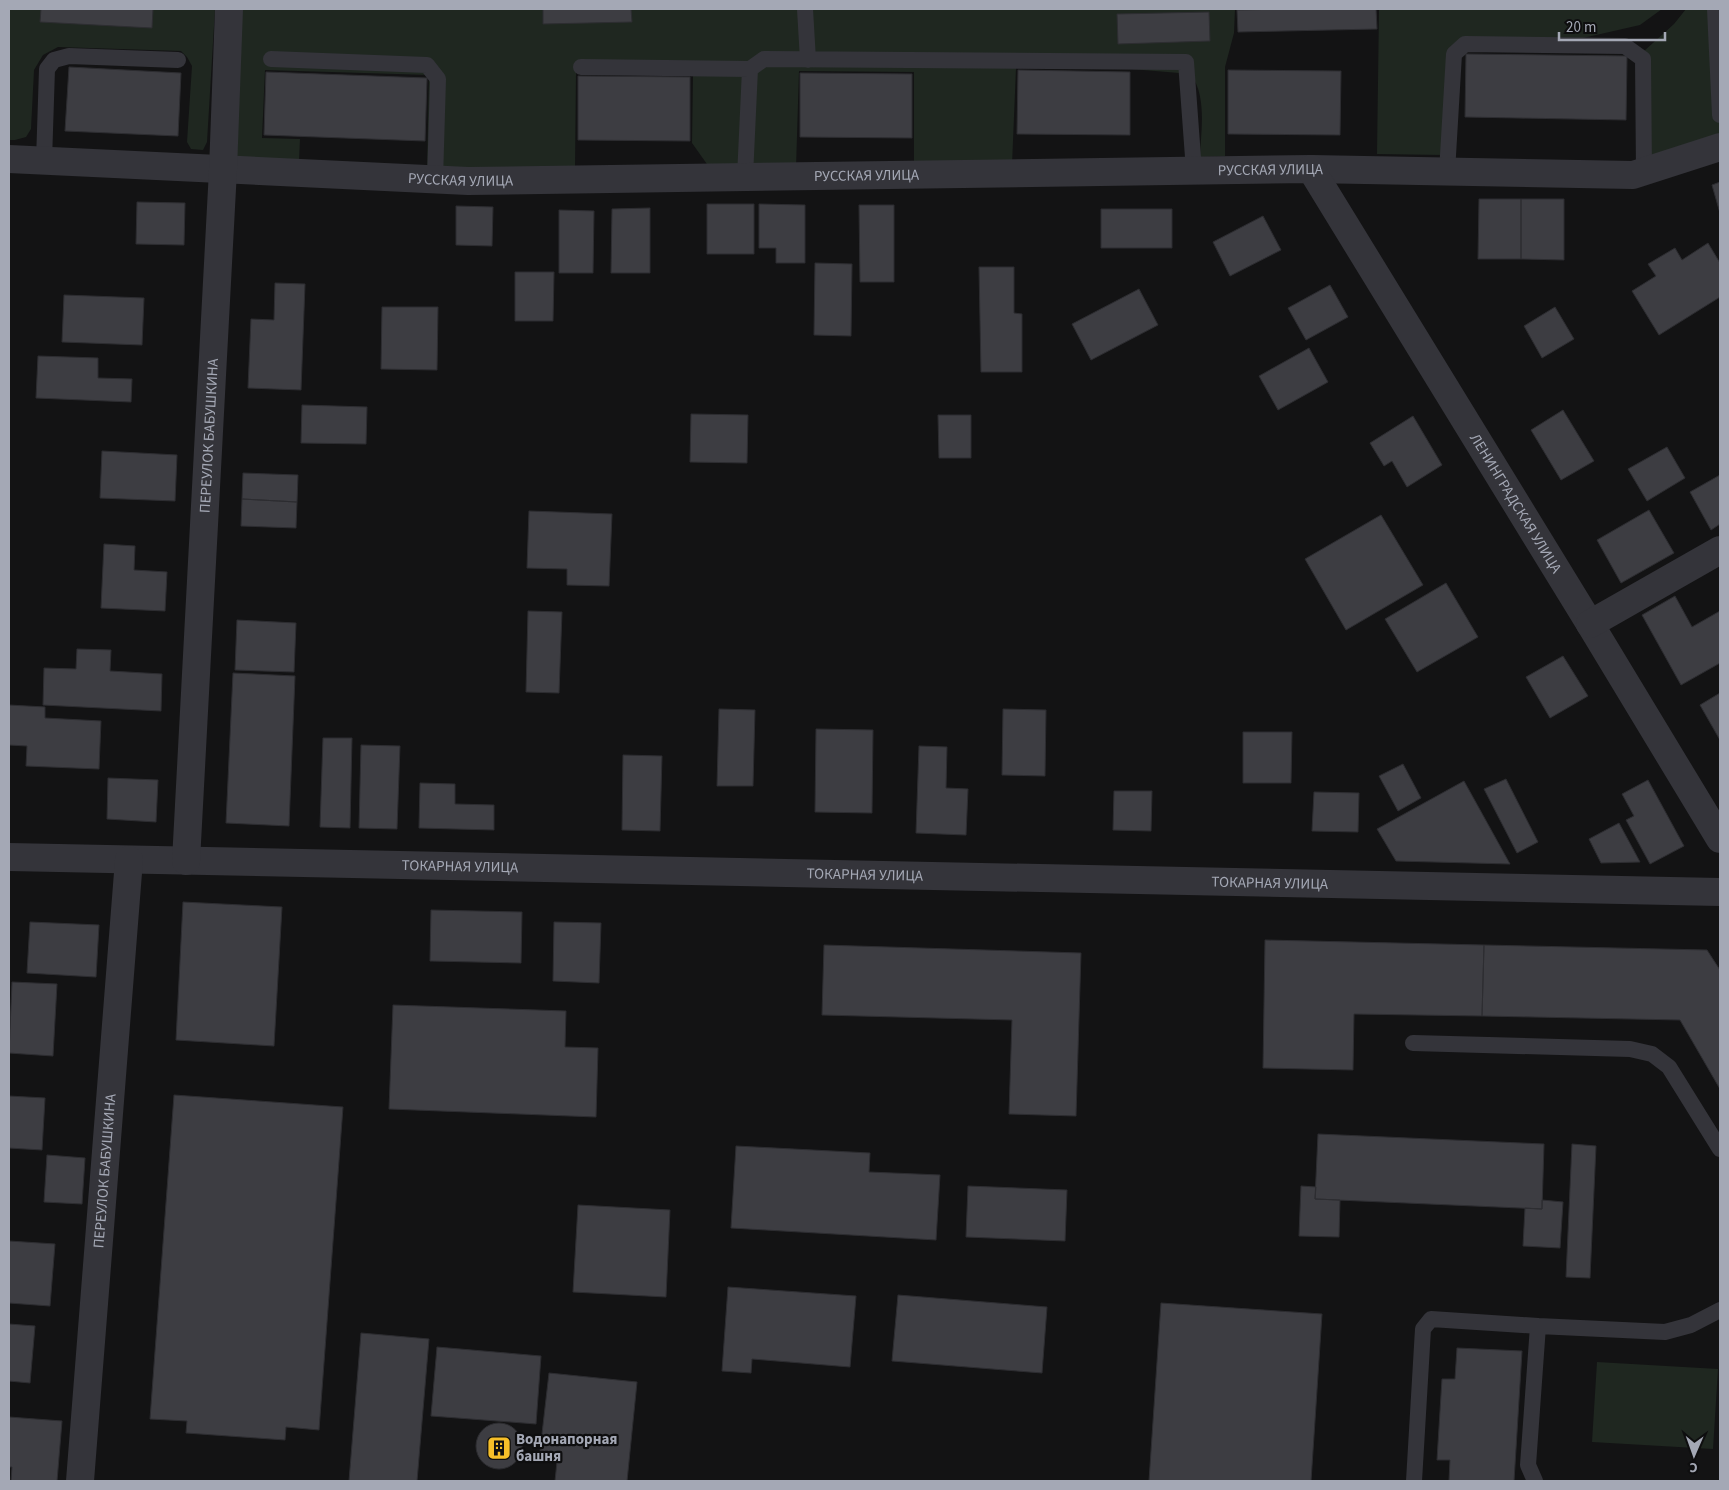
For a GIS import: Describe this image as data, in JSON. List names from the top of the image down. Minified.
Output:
{"streets":{"street":["РУССКАЯ УЛИЦА","ПЕРЕУЛОК БАБУШКИНА","ЛЕНИНГРАДСКАЯ УЛИЦА","ТОКАРНАЯ УЛИЦА"]},"crossings":[["РУССКАЯ УЛИЦА","ПЕРЕУЛОК БАБУШКИНА"],["РУССКАЯ УЛИЦА","ЛЕНИНГРАДСКАЯ УЛИЦА"],["ПЕРЕУЛОК БАБУШКИНА","ТОКАРНАЯ УЛИЦА"]],"places":{"building":["Водонапорная башня"]},"scale_bar":"20 m","north":"bottom"}
